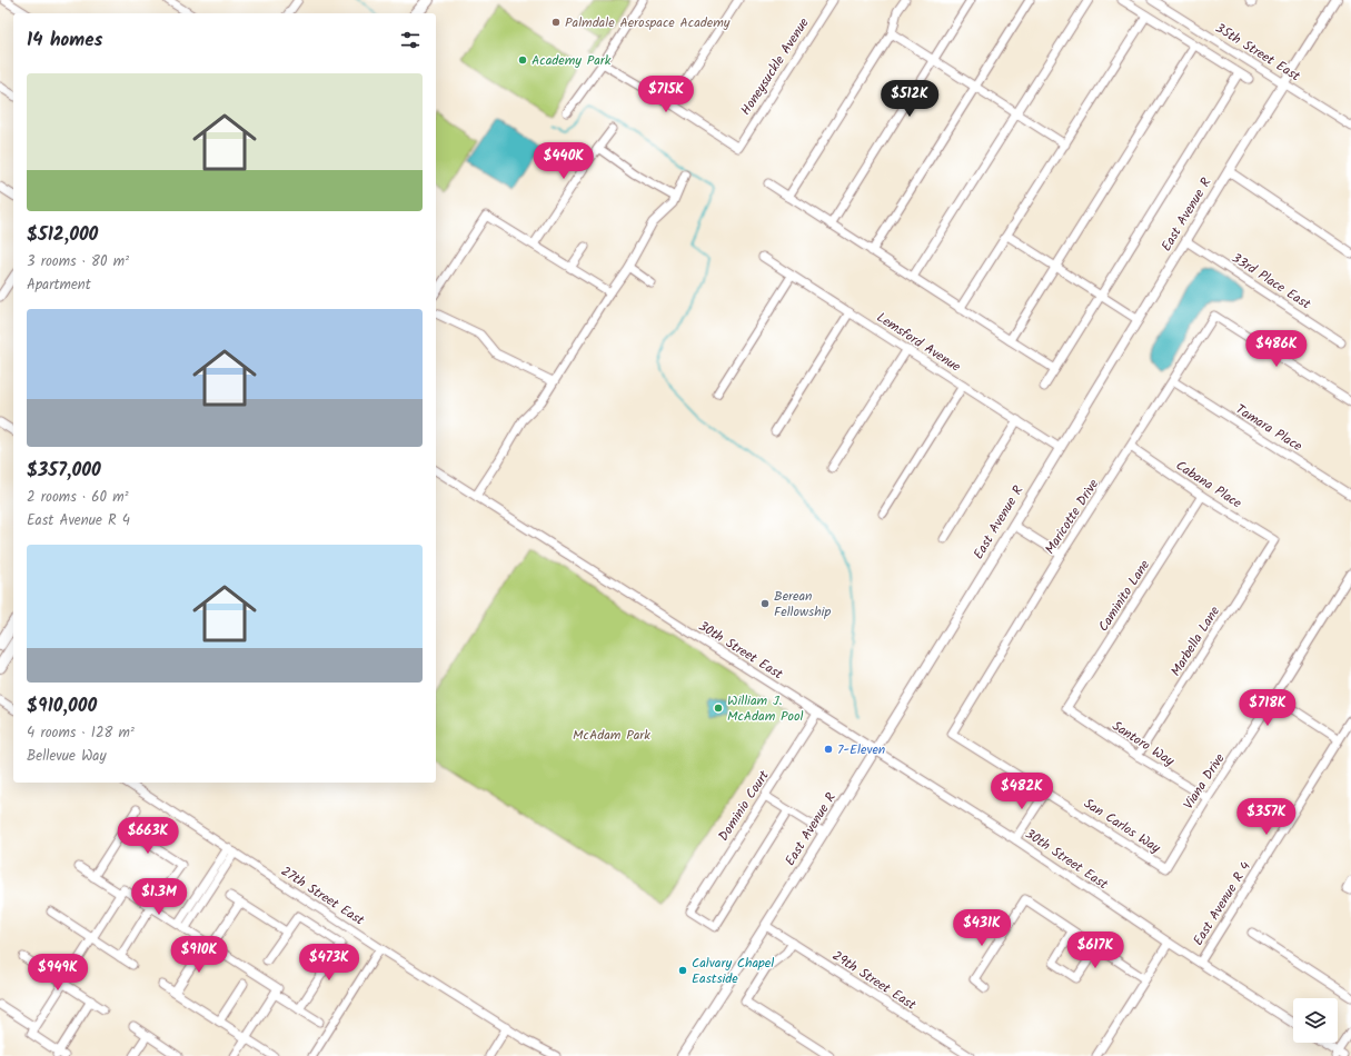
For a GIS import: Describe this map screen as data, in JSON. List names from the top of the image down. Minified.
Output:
{"streets":{"main road":["East Avenue R"],"street":["35th Street East","Honeysuckle Avenue","33rd Place East","Lemsford Avenue","Tamara Place","Cabana Place","Maricotte Drive","Caminito Lane","Marbella Lane","30th Street East","Santoro Way","Viana Drive","Dominio Court","San Carlos Way","27th Street East","East Avenue R 4","29th Street East"]},"crossings":[["35th Street East","East Avenue R"],["East Avenue R","33rd Place East"],["East Avenue R","Lemsford Avenue"],["East Avenue R","30th Street East"],["East Avenue R","29th Street East"],["Tamara Place","Maricotte Drive"],["Cabana Place","Maricotte Drive"],["Cabana Place","Caminito Lane"],["Cabana Place","Marbella Lane"],["Maricotte Drive","San Carlos Way"],["Caminito Lane","Santoro Way"],["Marbella Lane","Santoro Way"],["30th Street East","Dominio Court"],["30th Street East","East Avenue R 4"],["Santoro Way","Viana Drive"],["Viana Drive","San Carlos Way"]],"parks":["McAdam Park"],"places":["Palmdale Aerospace Academy","Academy Park","Berean Fellowship","William J. McAdam Pool","7-Eleven","Calvary Chapel Eastside"],"page":{"heading":"14 homes","list":[{"name":"$512,000","note":"3 rooms · 80 m² · Apartment"},{"name":"$357,000","note":"2 rooms · 60 m² · East Avenue R 4"},{"name":"$910,000","note":"4 rooms · 128 m² · Bellevue Way"}],"price":["$715K","$512K","$440K","$486K","$718K","$482K","$357K","$663K","$1.3M","$431K","$617K","$910K","$473K","$949K"]}}
